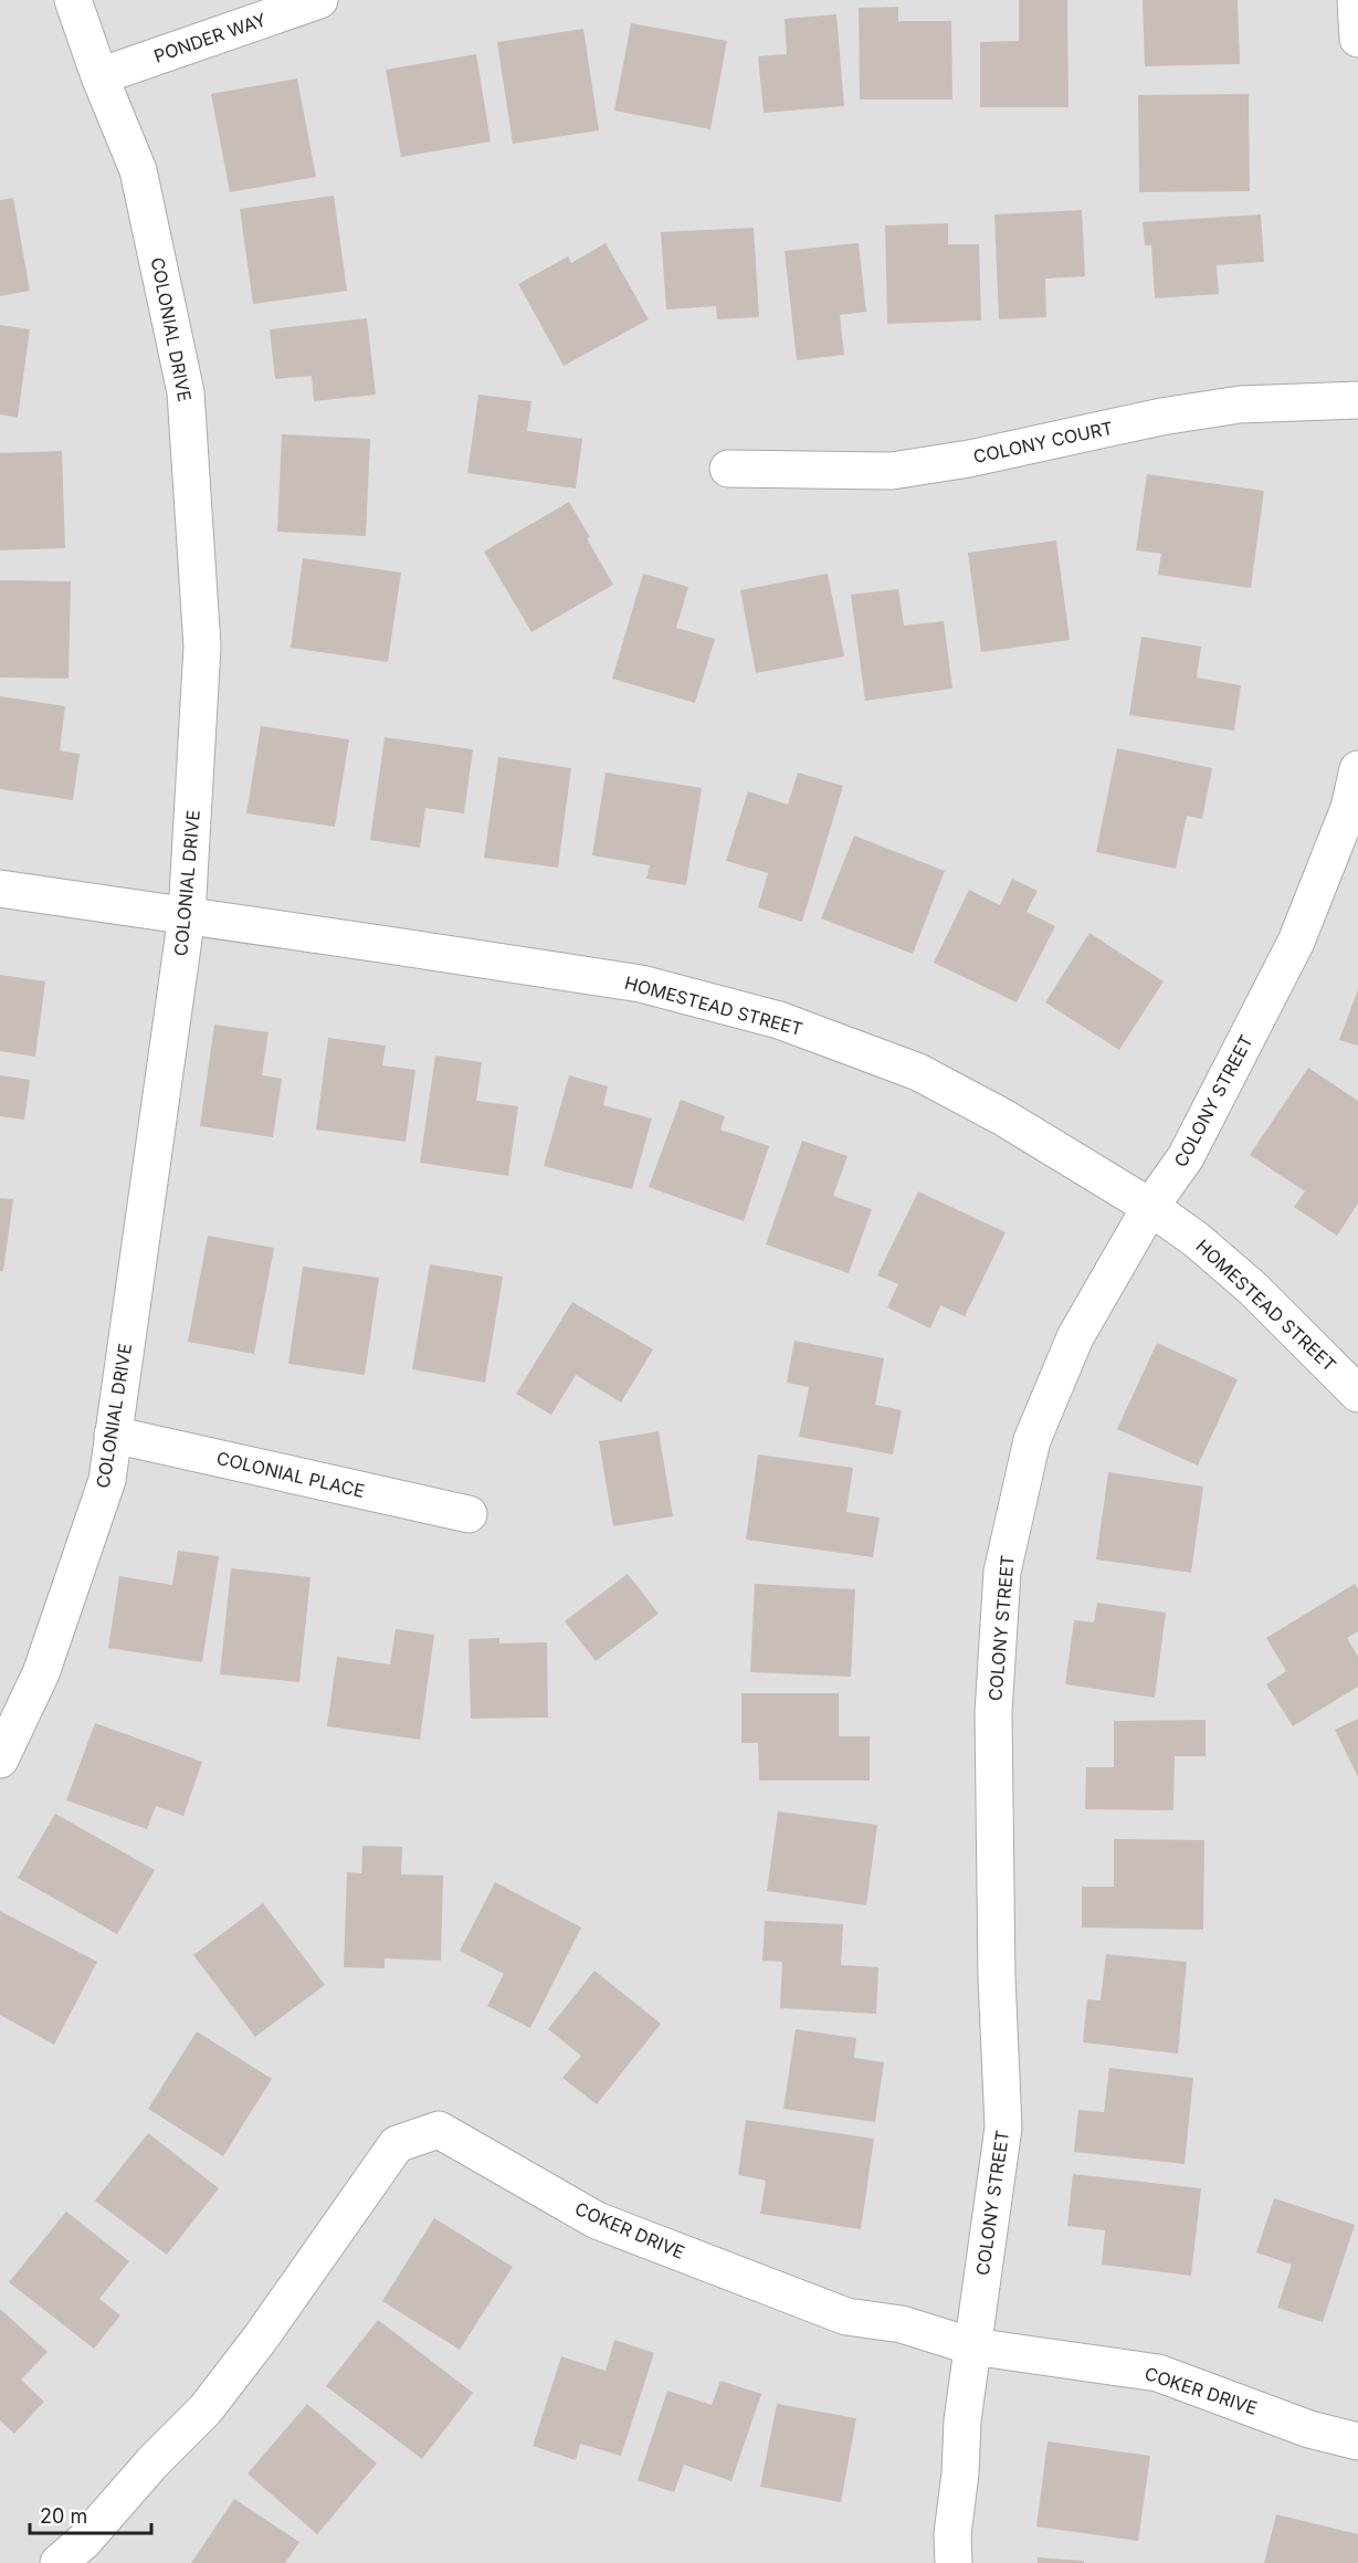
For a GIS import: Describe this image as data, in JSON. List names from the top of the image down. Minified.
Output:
{"streets":{"street":["PONDER WAY","COLONIAL DRIVE","COLONY COURT","HOMESTEAD STREET","COLONY STREET","COLONIAL PLACE","COKER DRIVE"]},"crossings":[["PONDER WAY","COLONIAL DRIVE"],["COLONIAL DRIVE","HOMESTEAD STREET"],["COLONIAL DRIVE","COLONIAL PLACE"],["HOMESTEAD STREET","COLONY STREET"],["COLONY STREET","COKER DRIVE"]],"scale_bar":"20 m"}
